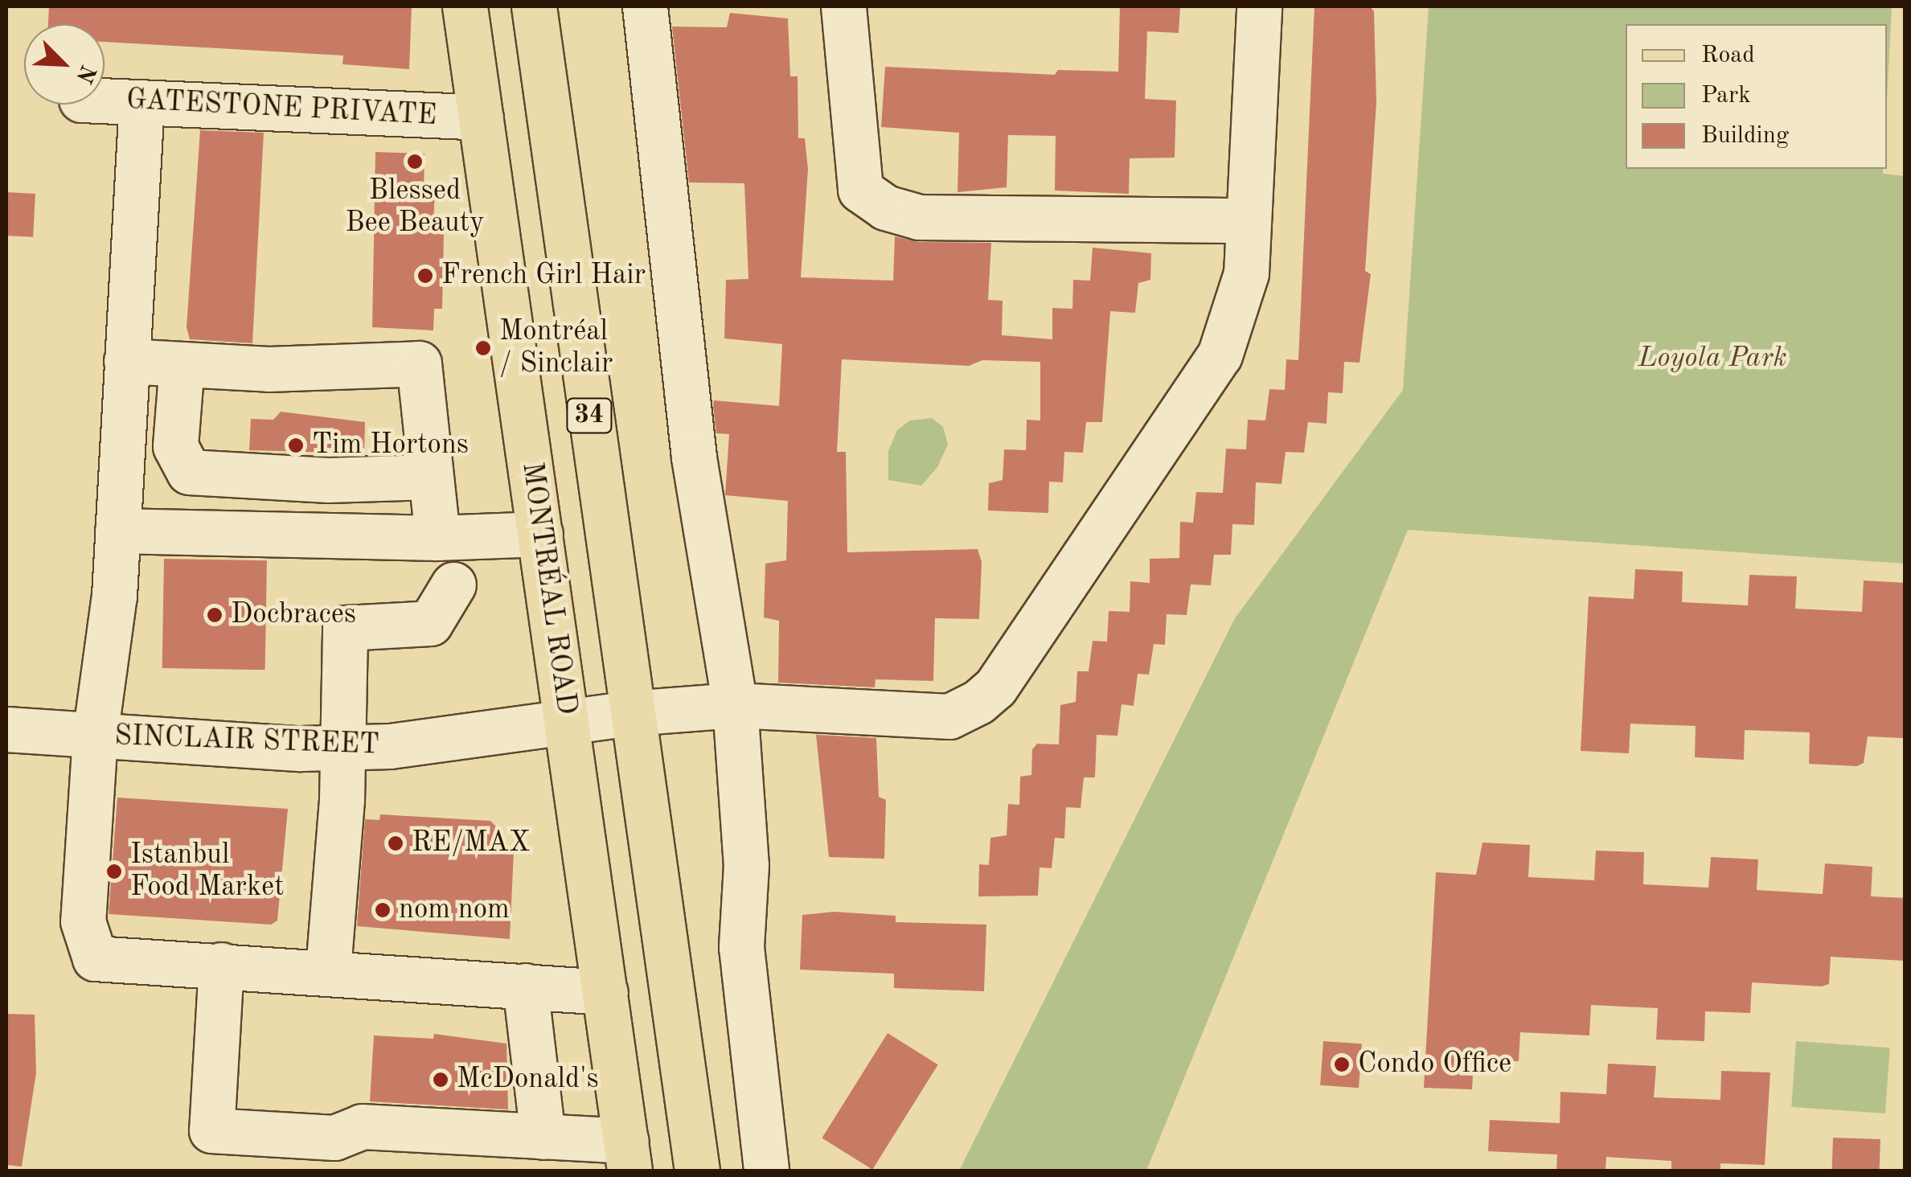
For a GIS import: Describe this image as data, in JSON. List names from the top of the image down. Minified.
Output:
{"streets":{"main road":["34","MONTRÉAL ROAD"],"street":["GATESTONE PRIVATE","SINCLAIR STREET"]},"crossings":[["GATESTONE PRIVATE","MONTRÉAL ROAD"],["34","SINCLAIR STREET"],["MONTRÉAL ROAD","SINCLAIR STREET"]],"parks":["Loyola Park"],"places":["Blessed Bee Beauty","French Girl Hair","Montréal / Sinclair","Tim Hortons","Docbraces","RE/MAX","Istanbul Food Market","nom nom","Condo Office","McDonald's"],"legend":["Road","Park","Building"],"north":"bottom right"}
